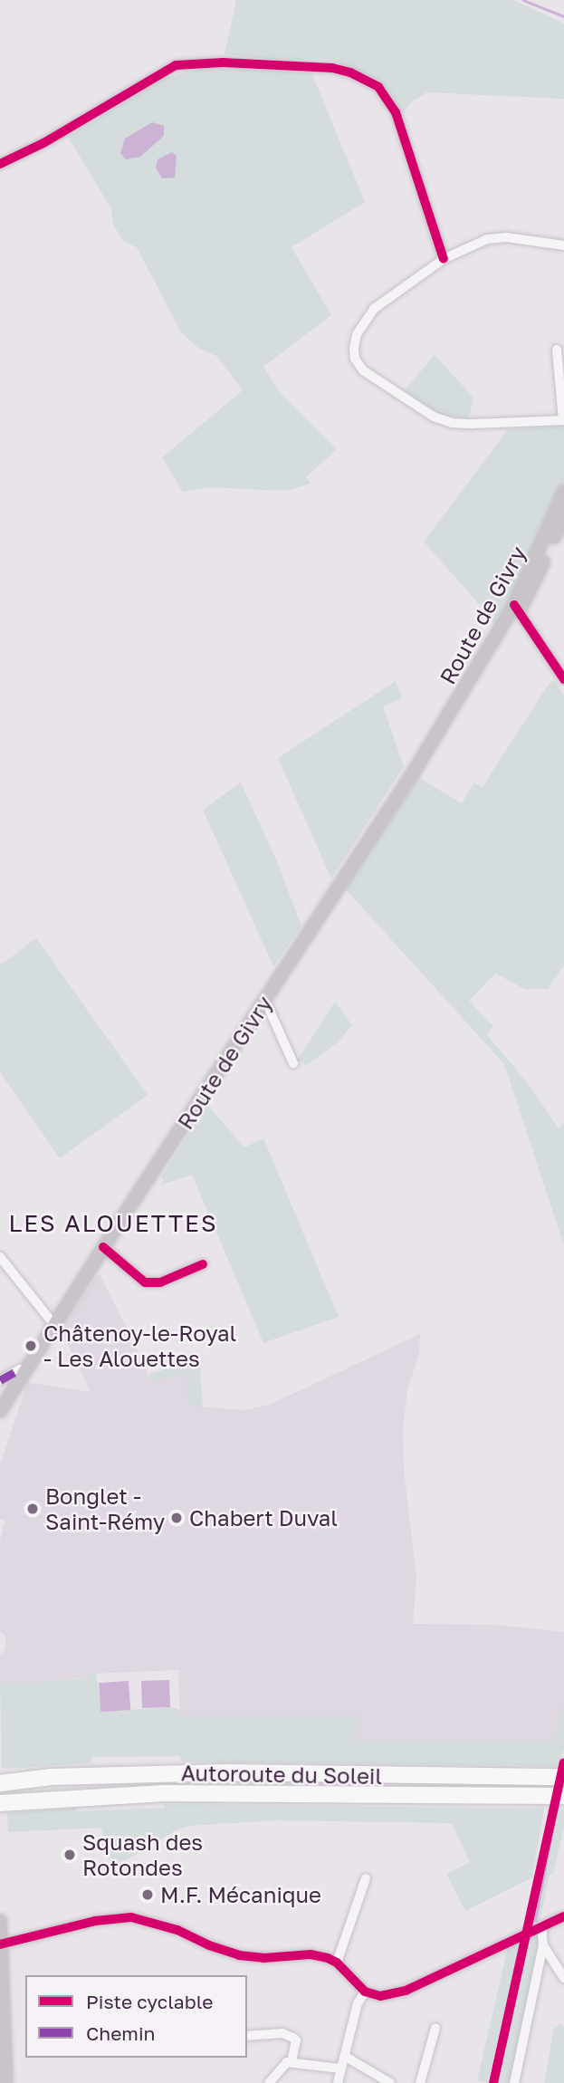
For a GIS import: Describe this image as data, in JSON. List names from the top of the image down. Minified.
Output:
{"streets":{"highway":["Autoroute du Soleil"],"main road":["Route de Givry"]},"districts":["LES ALOUETTES"],"places":["Châtenoy-le-Royal - Les Alouettes","Bonglet - Saint-Rémy","Chabert Duval","Squash des Rotondes","M.F. Mécanique"],"legend":["Piste cyclable","Chemin"]}
